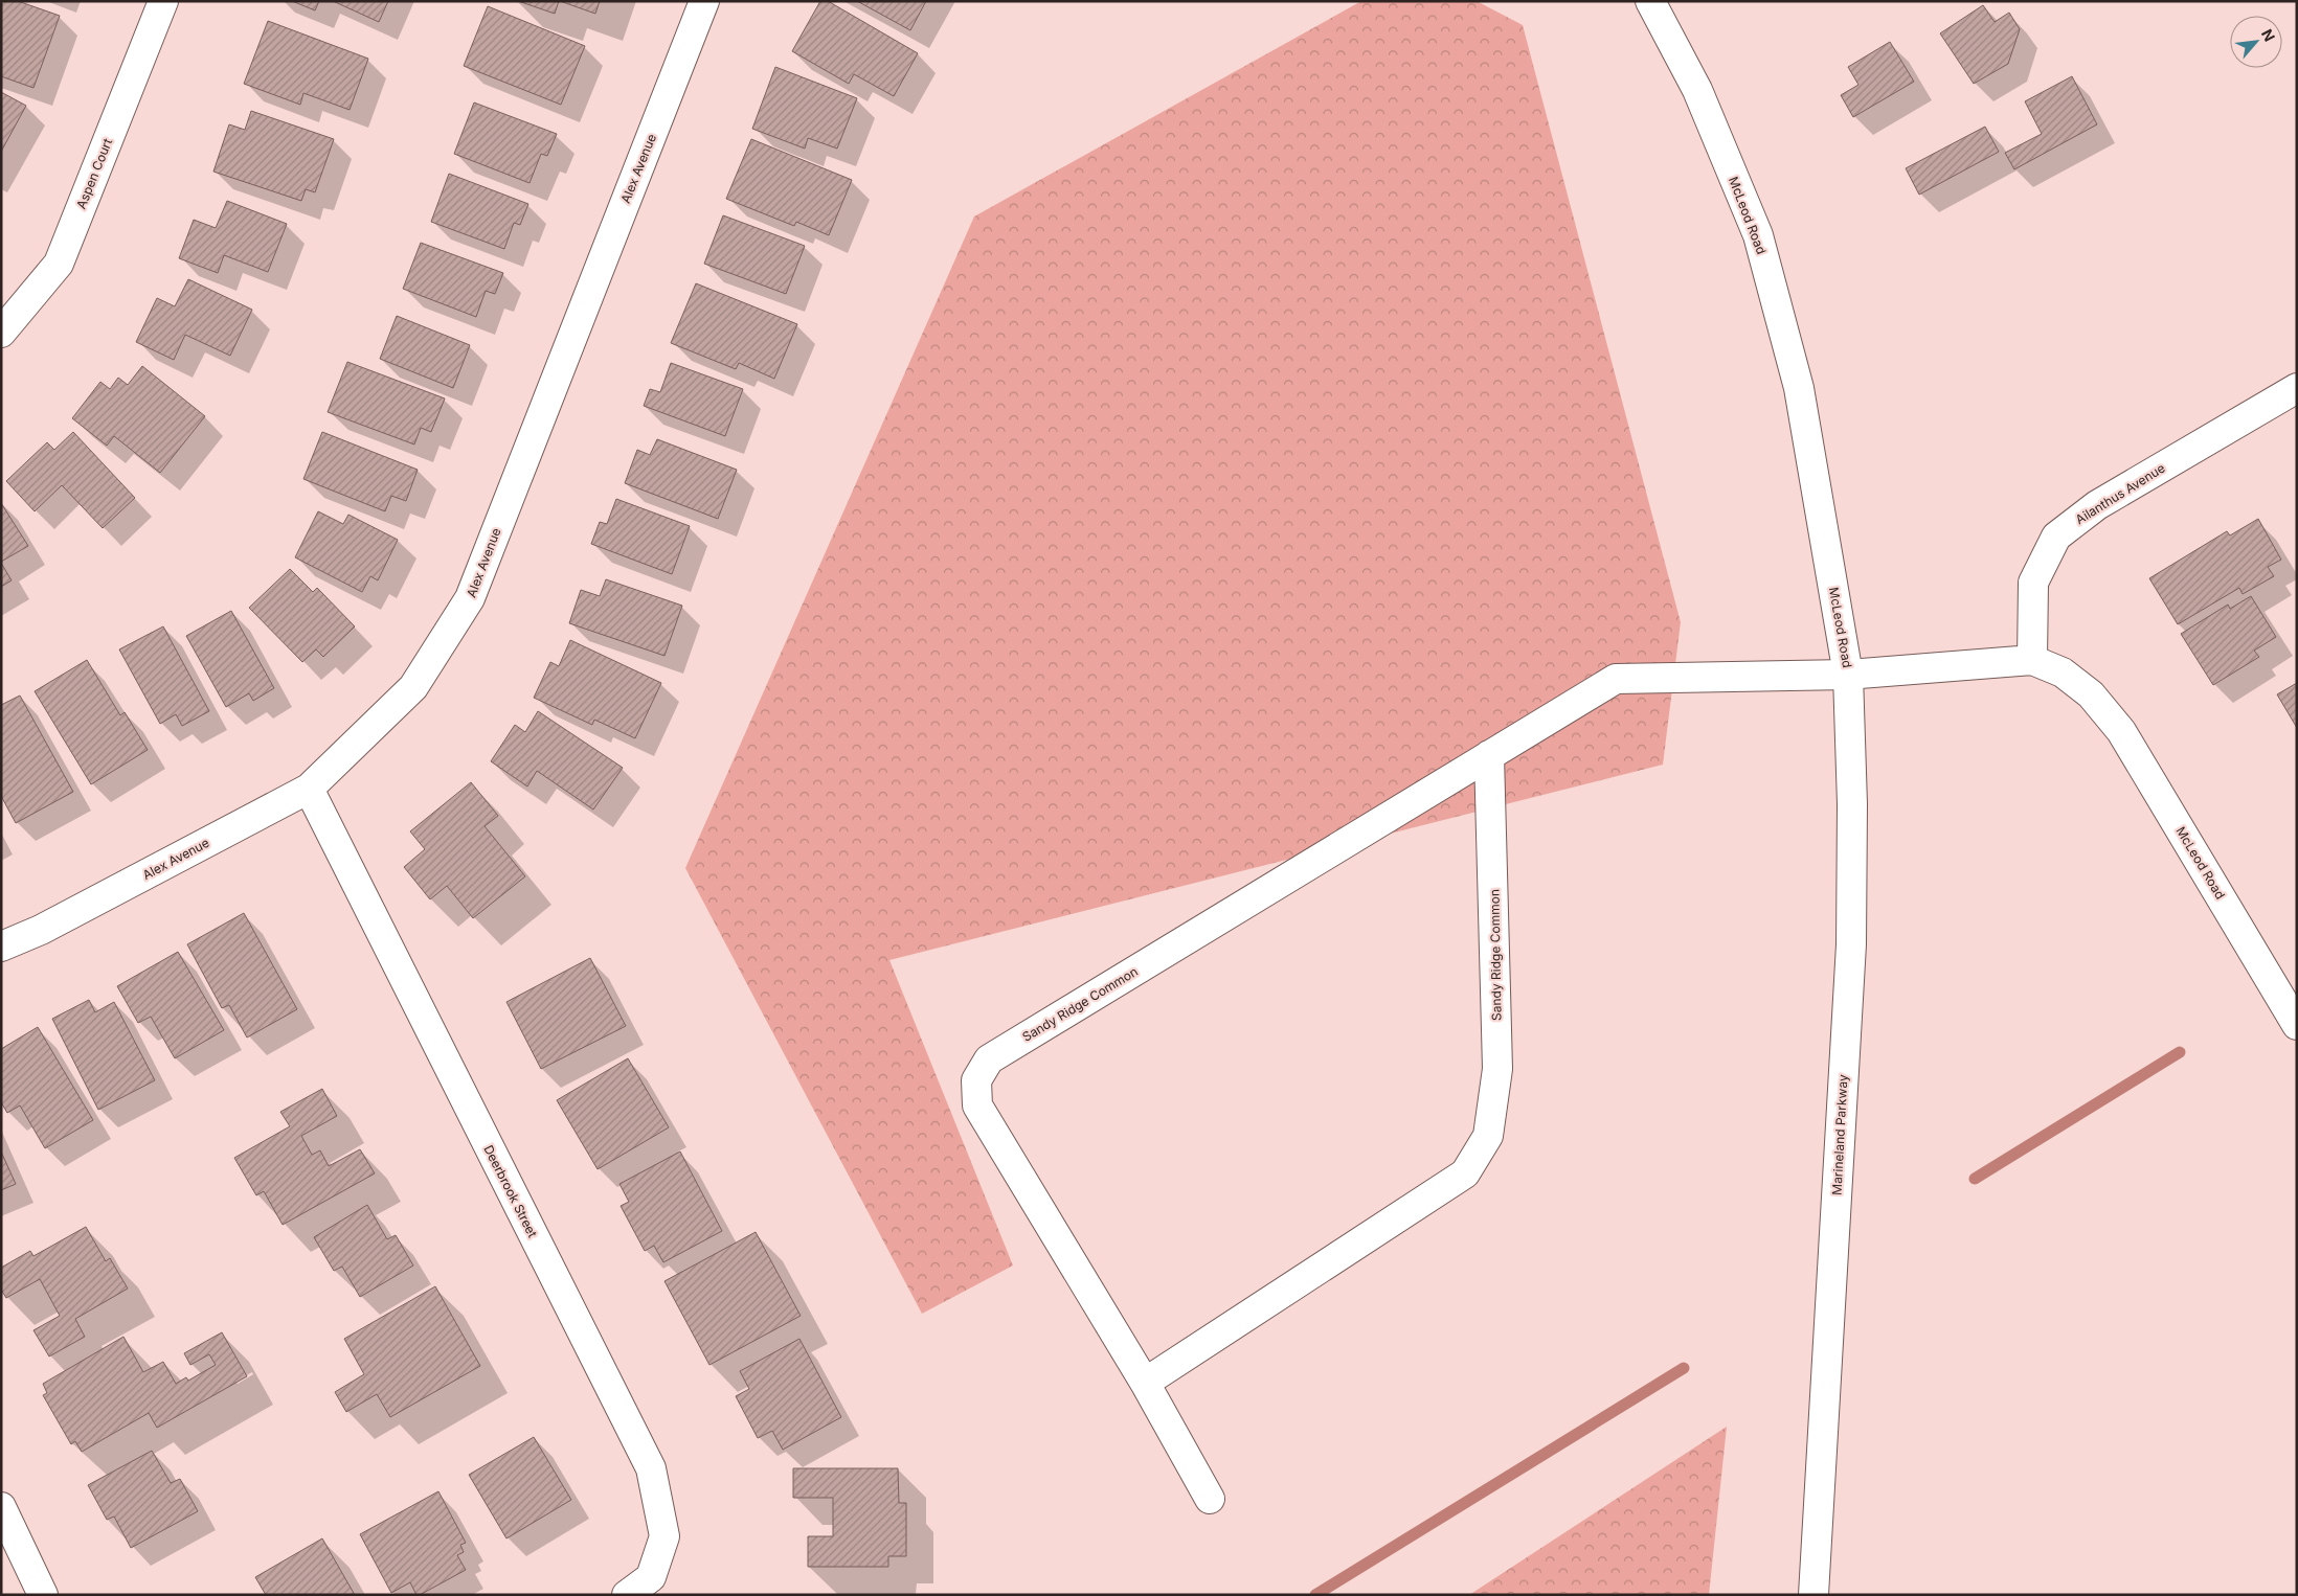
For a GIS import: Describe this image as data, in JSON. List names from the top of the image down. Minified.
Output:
{"streets":{"street":["Alex Avenue","Aspen Court","McLeod Road","Ailanthus Avenue","Sandy Ridge Common","Marineland Parkway","Deerbrook Street"]},"crossings":[["Alex Avenue","Deerbrook Street"],["McLeod Road","Ailanthus Avenue"],["McLeod Road","Sandy Ridge Common"],["McLeod Road","Marineland Parkway"],["Sandy Ridge Common","Marineland Parkway"]],"north":"top right"}
